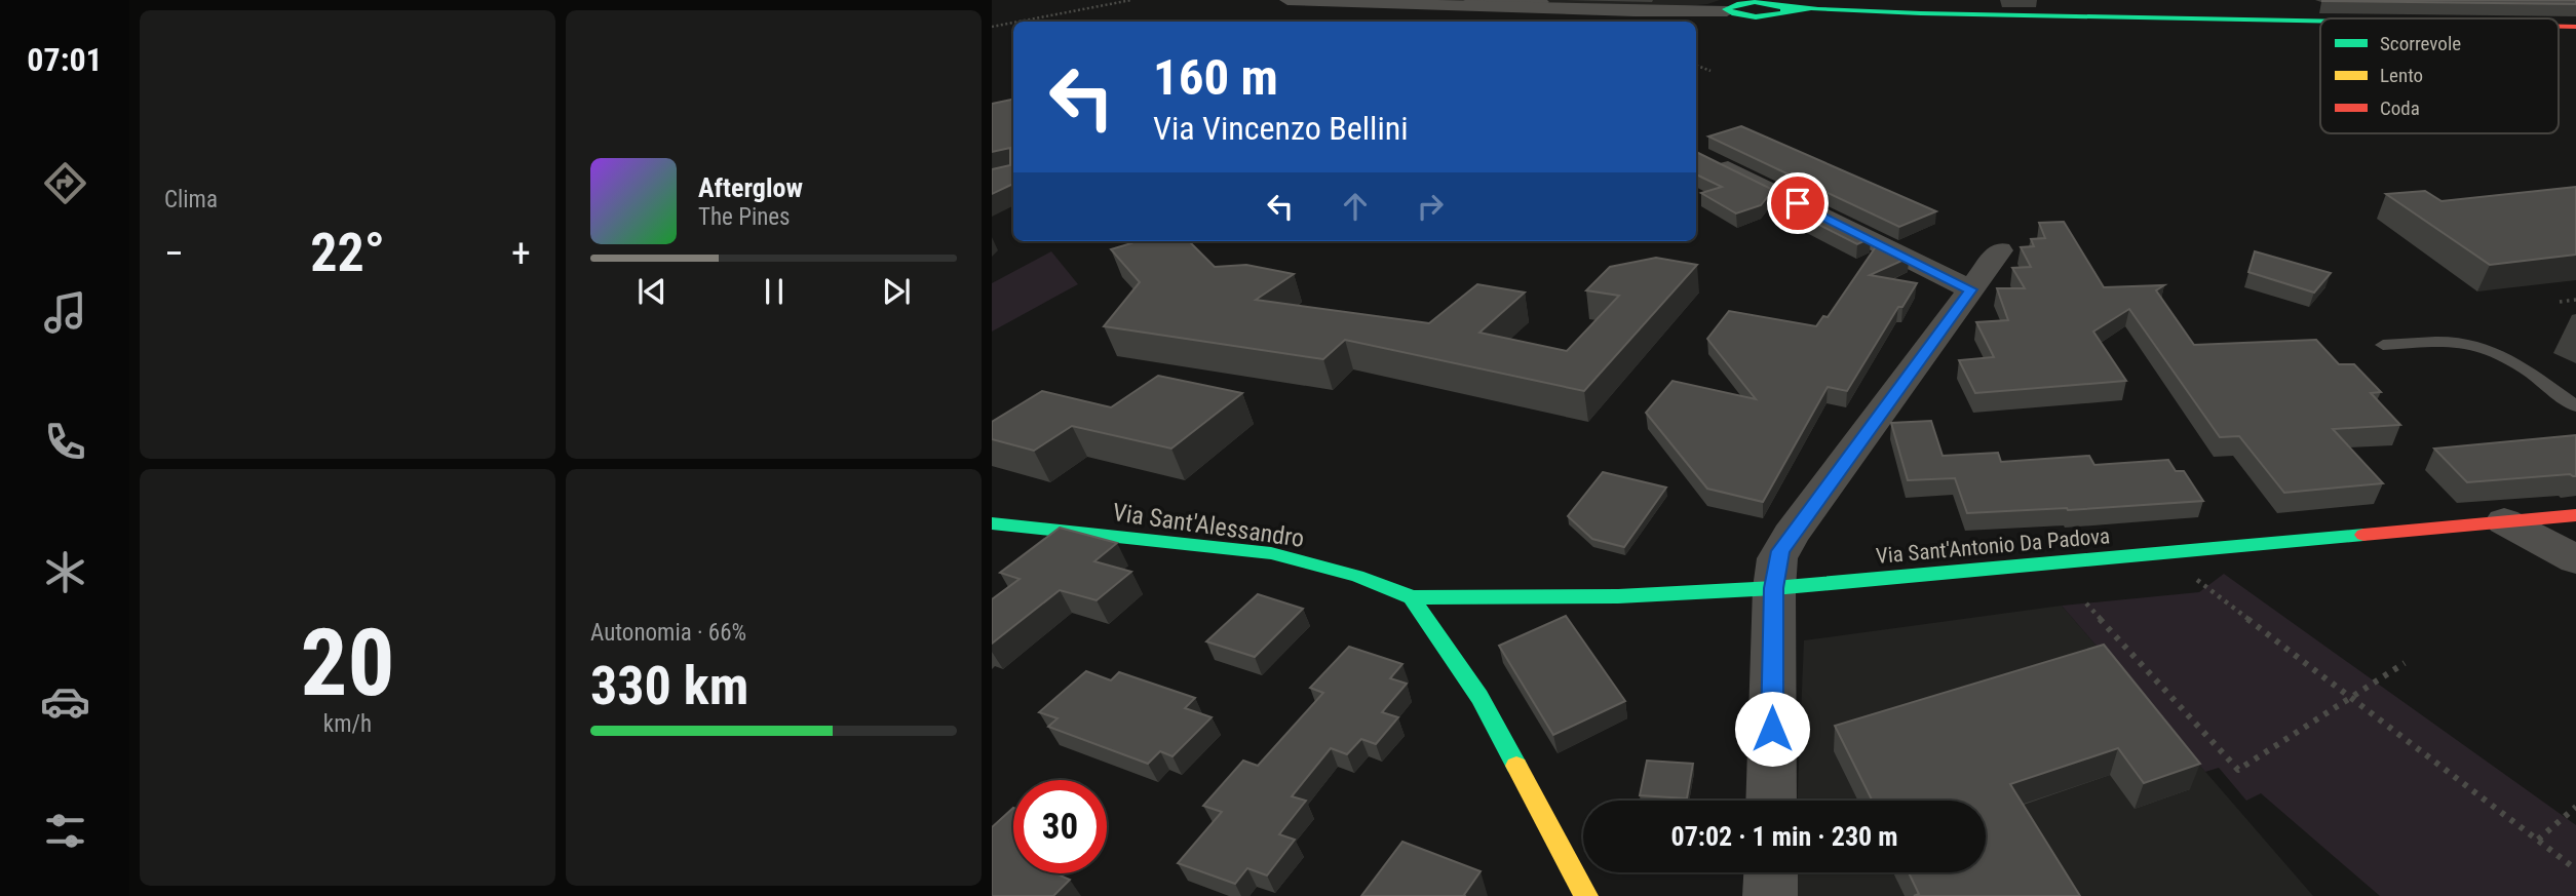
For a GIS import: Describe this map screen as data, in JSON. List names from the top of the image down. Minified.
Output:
{"streets":{"street":["Via Sant'Alessandro","Via Sant'Antonio Da Padova"]},"crossings":[["Via Sant'Alessandro","Via Sant'Antonio Da Padova"]],"legend":["Scorrevole","Lento","Coda"],"page":{"tabs":"07:01","tile":["Clima",["20","km/h"],["Autonomia · 66%","330 km"]],"turn":["160 m","Via Vincenzo Bellini"],"song":["Afterglow","The Pines"],"heat":["−","22°","+"],"limit":"30","trip":"07:02 · 1 min · 230 m"}}
